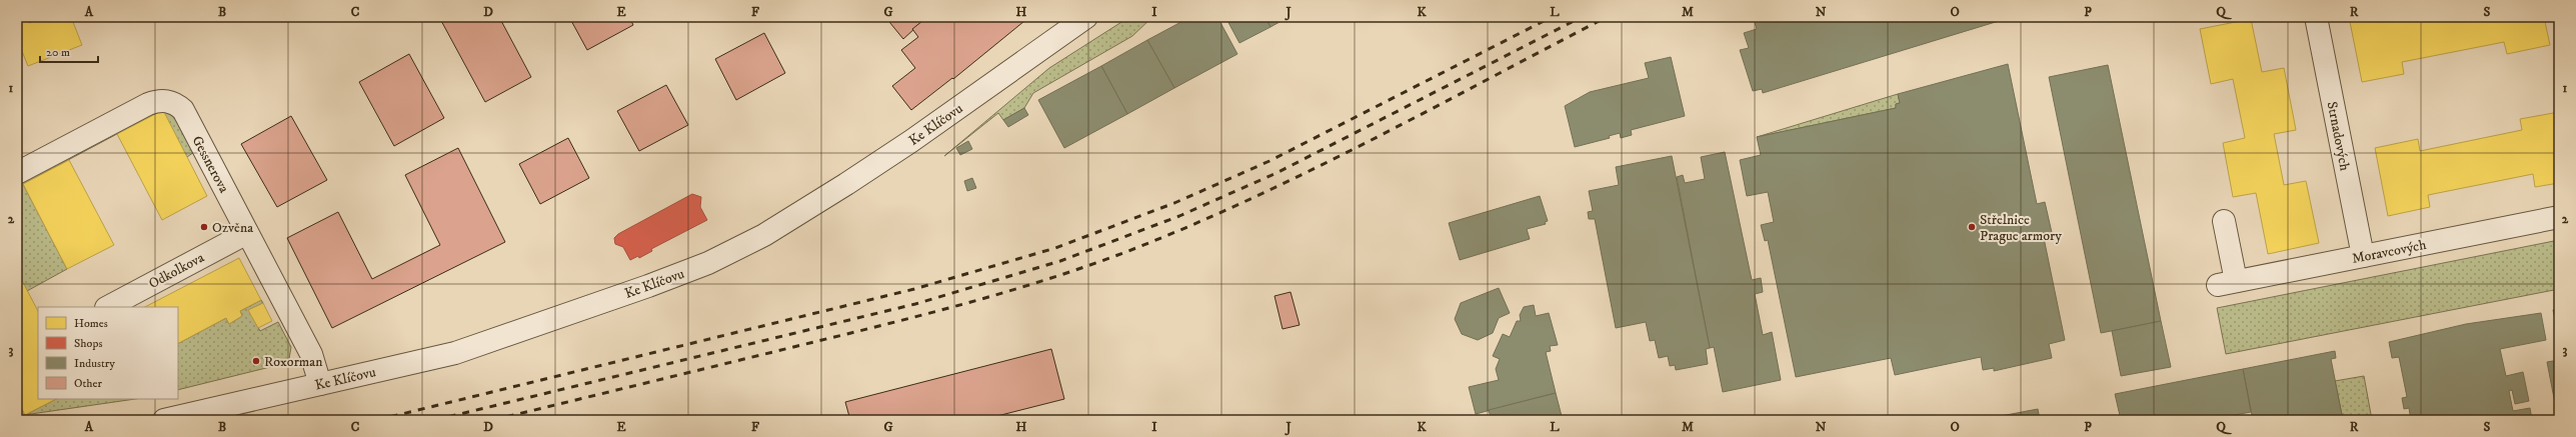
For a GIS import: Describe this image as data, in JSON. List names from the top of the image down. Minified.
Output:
{"streets":{"street":["Ke Klíčovu","Strnadových","Gessnerova","Moravcových","Odkolkova"]},"crossings":[["Ke Klíčovu","Gessnerova"],["Strnadových","Moravcových"],["Gessnerova","Odkolkova"]],"places":["Ozvěna","Střelnice Prague armory","Roxorman"],"legend":["Homes","Shops","Industry","Other"],"scale_bar":"20 m","grid":{"columns":["A","B","C","D","E","F","G","H","I","J","K","L","M","N","O","P","Q","R","S"],"rows":["1","2","3"]}}
